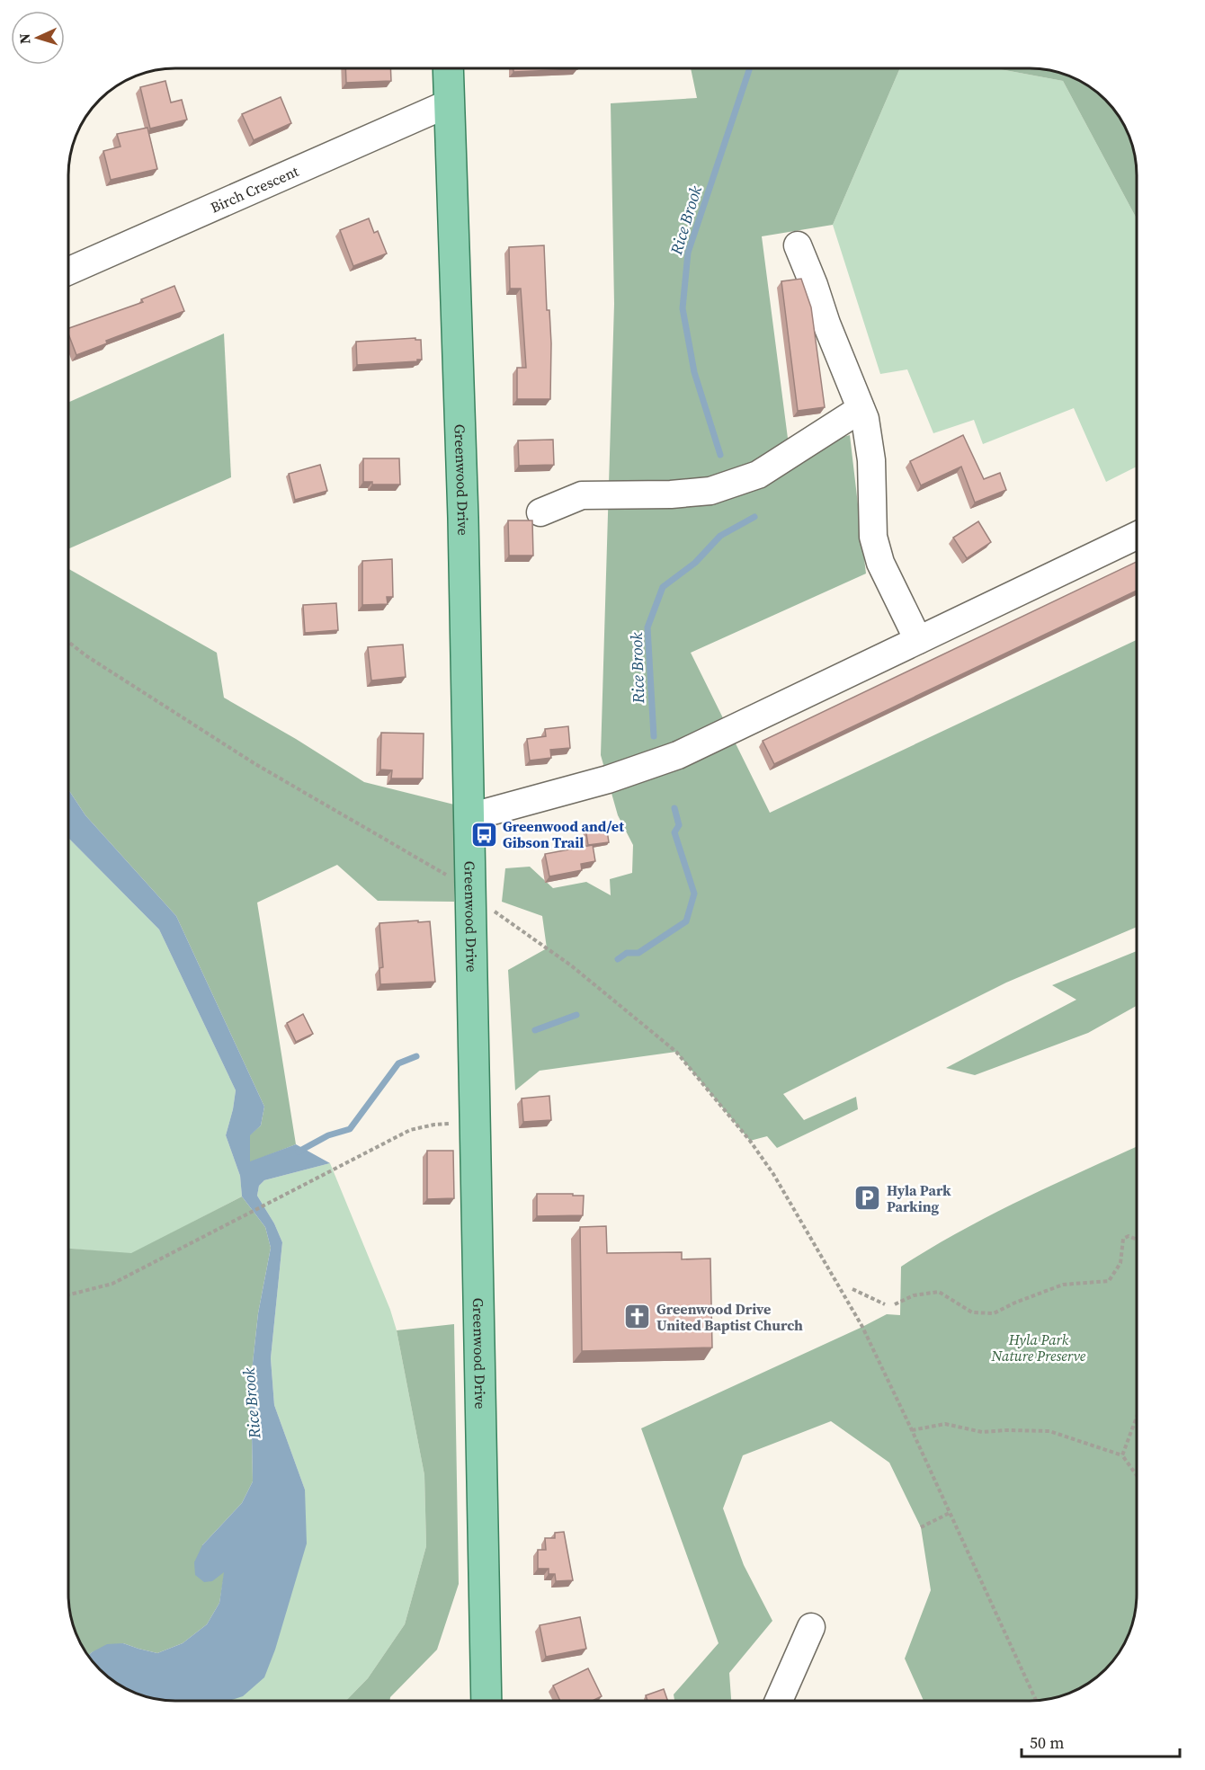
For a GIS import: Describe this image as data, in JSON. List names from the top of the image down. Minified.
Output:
{"streets":{"main road":["Greenwood Drive"],"street":["Birch Crescent"]},"crossings":[["Birch Crescent","Greenwood Drive"]],"water":["Rice Brook"],"parks":["Hyla Park Nature Preserve"],"places":{"bus stop":["Greenwood and/et Gibson Trail"],"parking":["Hyla Park Parking"],"church":["Greenwood Drive United Baptist Church"]},"scale_bar":"50 m","north":"left"}
